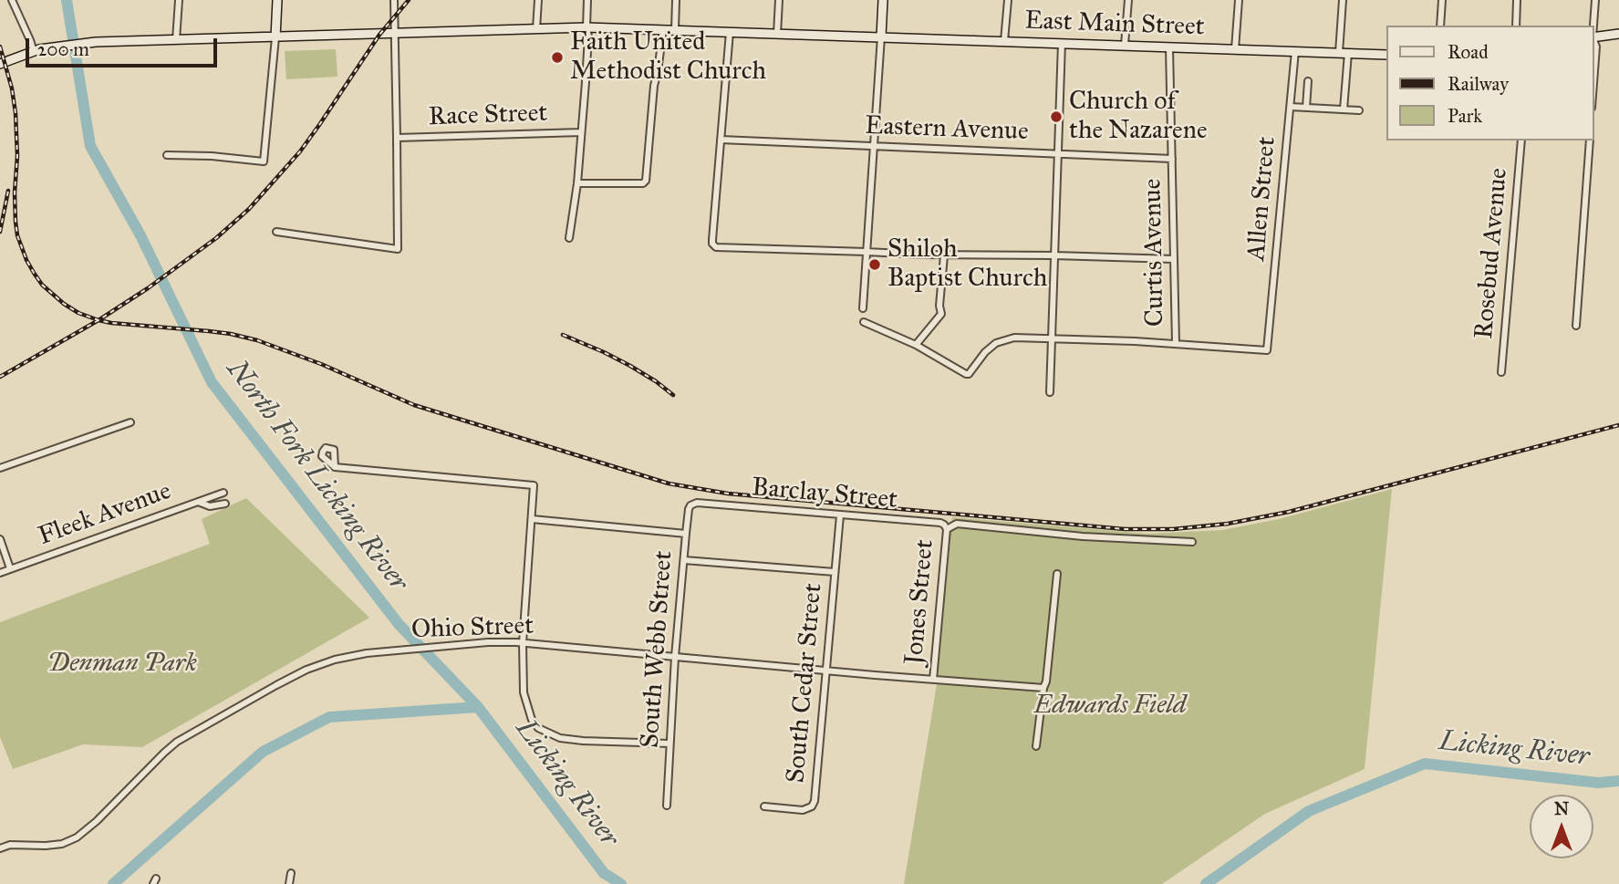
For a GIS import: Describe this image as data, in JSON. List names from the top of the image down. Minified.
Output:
{"streets":{"main road":["East Main Street"],"street":["Race Street","Eastern Avenue","Allen Street","Curtis Avenue","Rosebud Avenue","Barclay Street","Fleek Avenue","Jones Street","Ohio Street","South Webb Street","South Cedar Street"]},"crossings":[["East Main Street","Allen Street"],["East Main Street","Curtis Avenue"],["Eastern Avenue","Curtis Avenue"],["Allen Street","Curtis Avenue"],["Barclay Street","Jones Street"],["Barclay Street","South Webb Street"],["Barclay Street","South Cedar Street"],["Jones Street","Ohio Street"],["Ohio Street","South Webb Street"],["Ohio Street","South Cedar Street"]],"water":["North Fork Licking River","Licking River"],"parks":["Denman Park","Edwards Field"],"places":["Faith United Methodist Church","Church of the Nazarene","Shiloh Baptist Church"],"legend":["Road","Railway","Park"],"scale_bar":"200 m","north":"top"}
